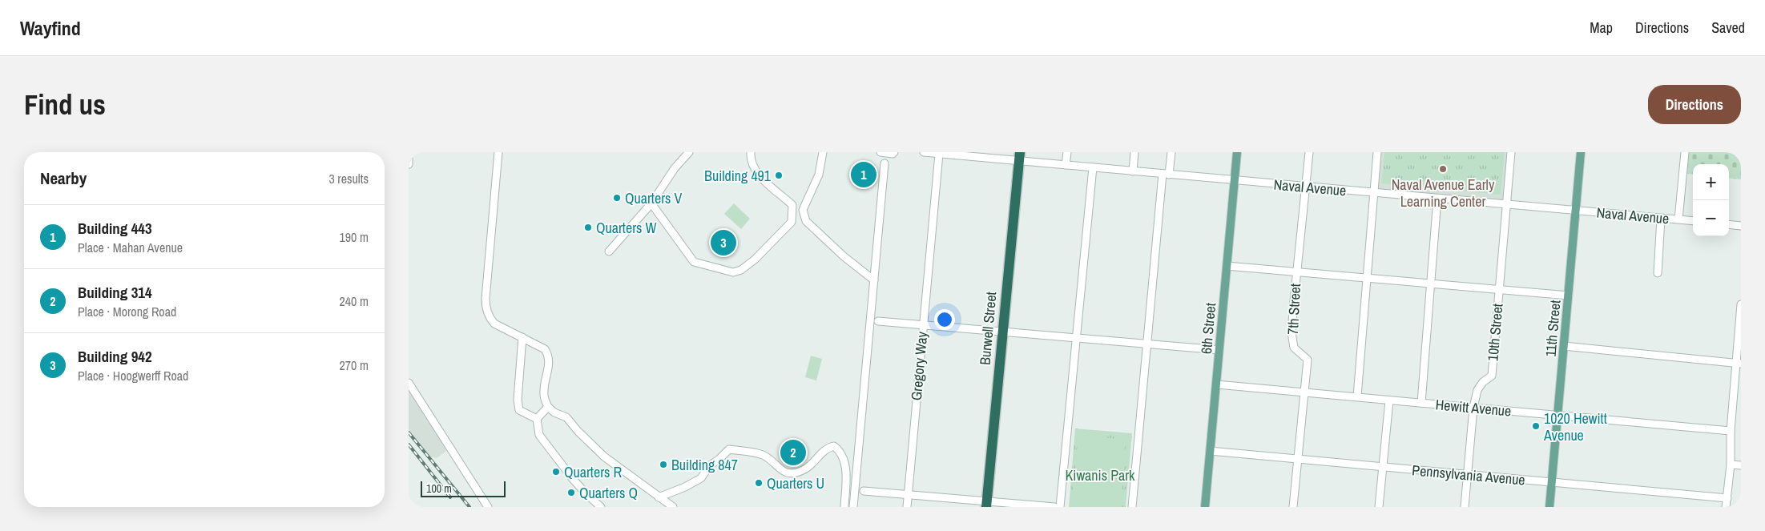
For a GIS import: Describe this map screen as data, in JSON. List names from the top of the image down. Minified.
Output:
{"streets":{"highway":["Burwell Street"],"main road":["6th Street","11th Street"],"street":["Naval Avenue","7th Street","10th Street","Gregory Way","Hewitt Avenue","Pennsylvania Avenue"]},"crossings":[["Naval Avenue","7th Street"],["Naval Avenue","Burwell Street"],["Naval Avenue","6th Street"],["Naval Avenue","11th Street"],["Naval Avenue","10th Street"],["Naval Avenue","Gregory Way"],["7th Street","Hewitt Avenue"],["7th Street","Pennsylvania Avenue"],["6th Street","Hewitt Avenue"],["6th Street","Pennsylvania Avenue"],["11th Street","Hewitt Avenue"],["11th Street","Pennsylvania Avenue"],["10th Street","Hewitt Avenue"],["10th Street","Pennsylvania Avenue"]],"parks":["Kiwanis Park"],"places":["Naval Avenue Early Learning Center","Building 491","Quarters V","Quarters W","1020 Hewitt Avenue","Building 847","Quarters R","Quarters U","Quarters Q"],"scale_bar":"100 m","page":{"header":"Wayfind","nav":["Map","Directions","Saved"],"buttons":"Directions","title":"Find us","heading":["Nearby","3 results"],"pins":["1","3","2"],"map_buttons":["+","−"],"list":[{"mark":"1","name":"Building 443","note":"Place · Mahan Avenue","value":"190 m"},{"mark":"2","name":"Building 314","note":"Place · Morong Road","value":"240 m"},{"mark":"3","name":"Building 942","note":"Place · Hoogwerff Road","value":"270 m"}],"scale":"100 m"}}
